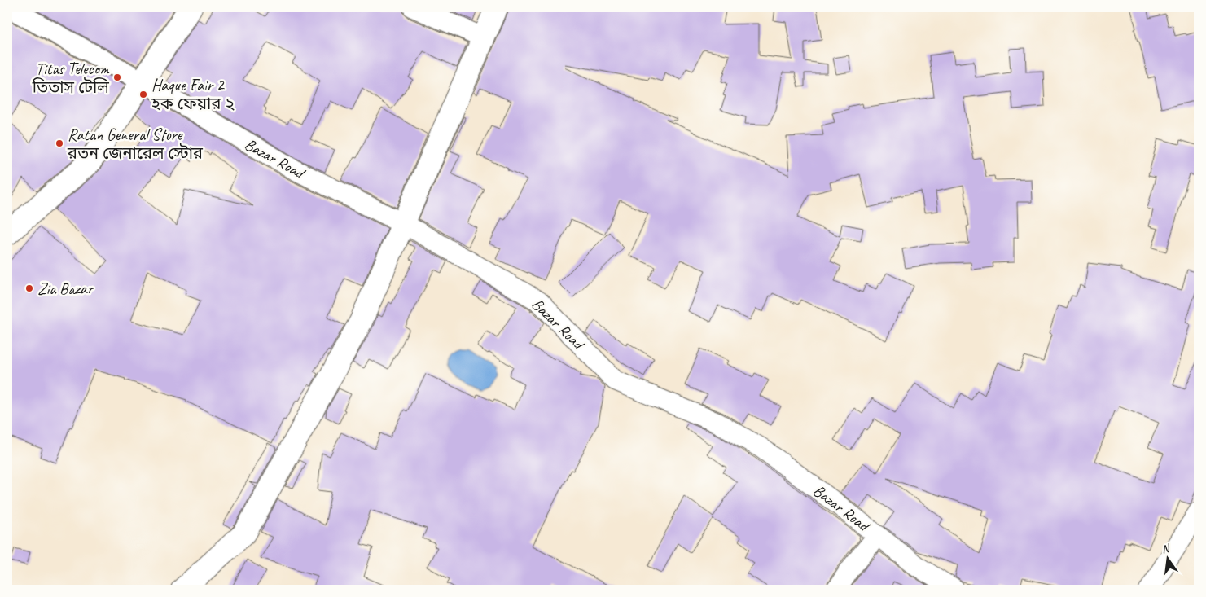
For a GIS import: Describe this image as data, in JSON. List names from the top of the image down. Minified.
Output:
{"streets":{"street":["Bazar Road"]},"places":["Titas Telecom তিতাস টেলি","Haque Fair 2 হক ফেয়ার ২","Ratan General Store রতন জেনারেল স্টোর","Zia Bazar"],"north":"top"}
